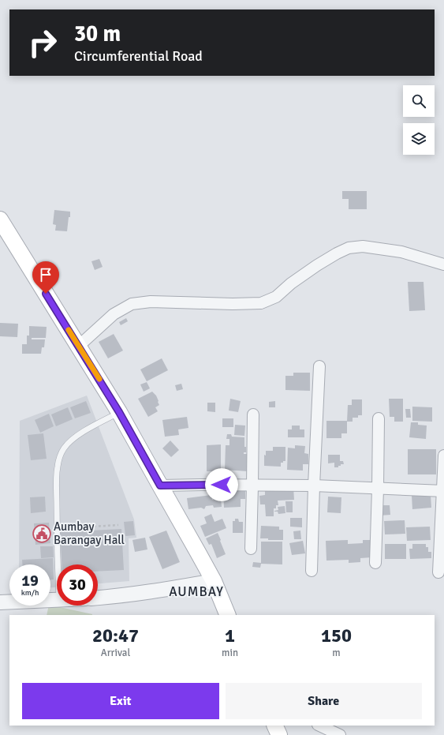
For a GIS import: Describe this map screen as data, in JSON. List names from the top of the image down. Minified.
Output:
{"districts":["AUMBAY"],"places":{"public building":["Aumbay Barangay Hall"]},"page":{"turn":["30 m","Circumferential Road"],"speed":"19 km/h","limit":"30","eta":["20:47","Arrival","1","min","150","m"],"buttons":["Exit","Share"]}}
